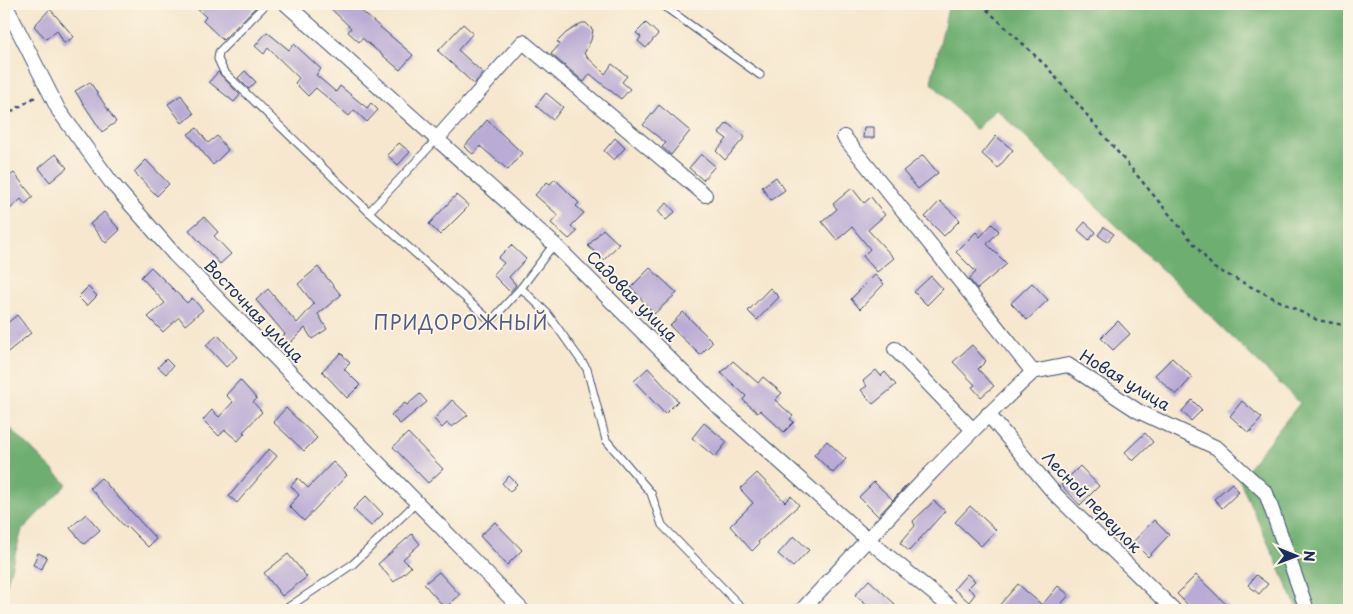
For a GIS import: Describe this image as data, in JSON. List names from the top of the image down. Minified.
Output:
{"streets":{"street":["Садовая улица","Восточная улица","Новая улица","Лесной переулок"]},"districts":["ПРИДОРОЖНЫЙ"],"north":"right"}
